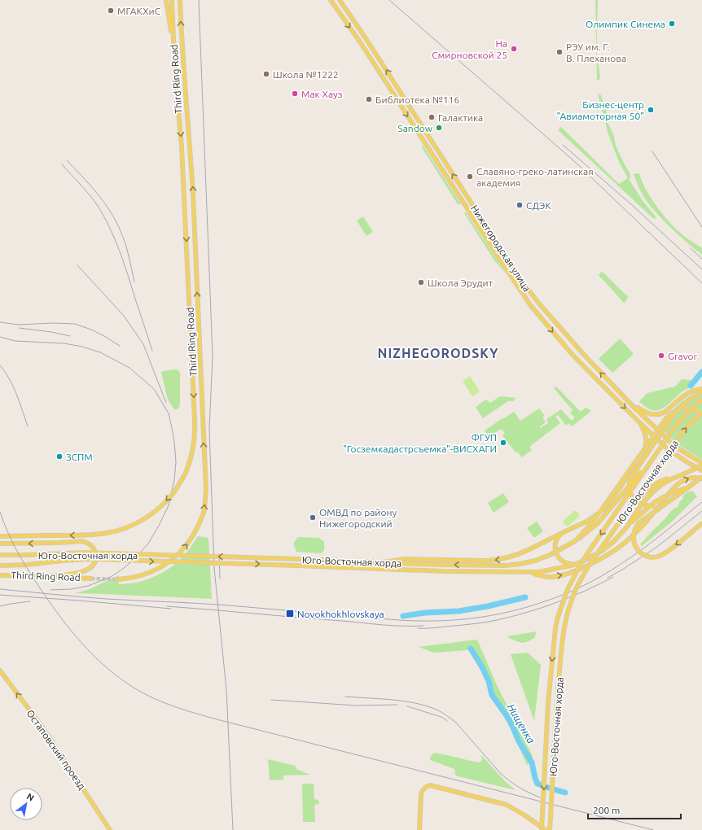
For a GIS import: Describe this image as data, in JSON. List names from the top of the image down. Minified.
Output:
{"streets":{"main road":["Third Ring Road","Нижегородская улица","Юго-Восточная хорда","Остаповский проезд"]},"one_way":["Остаповский проезд"],"districts":["NIZHEGORODSKY"],"water":["Нищенка"],"places":{"other":["МГАКХиС","Олимпик Синема","На Смирновской 25","РЭУ им. Г. В. Плеханова","Школа №1222","Мак Хауз","Библиотека №116","Бизнес-центр \"Авиамоторная 50\"","Галактика","Sandow","Славяно-греко-латинская академия","СДЭК","Школа Эрудит","Gravor","ФГУП \"Госземкадастрсъемка\"-ВИСХАГИ","ЗСПМ","ОМВД по району Нижегородский"],"transit":["Novokhokhlovskaya"]},"scale_bar":"200 m","north":"top right"}
